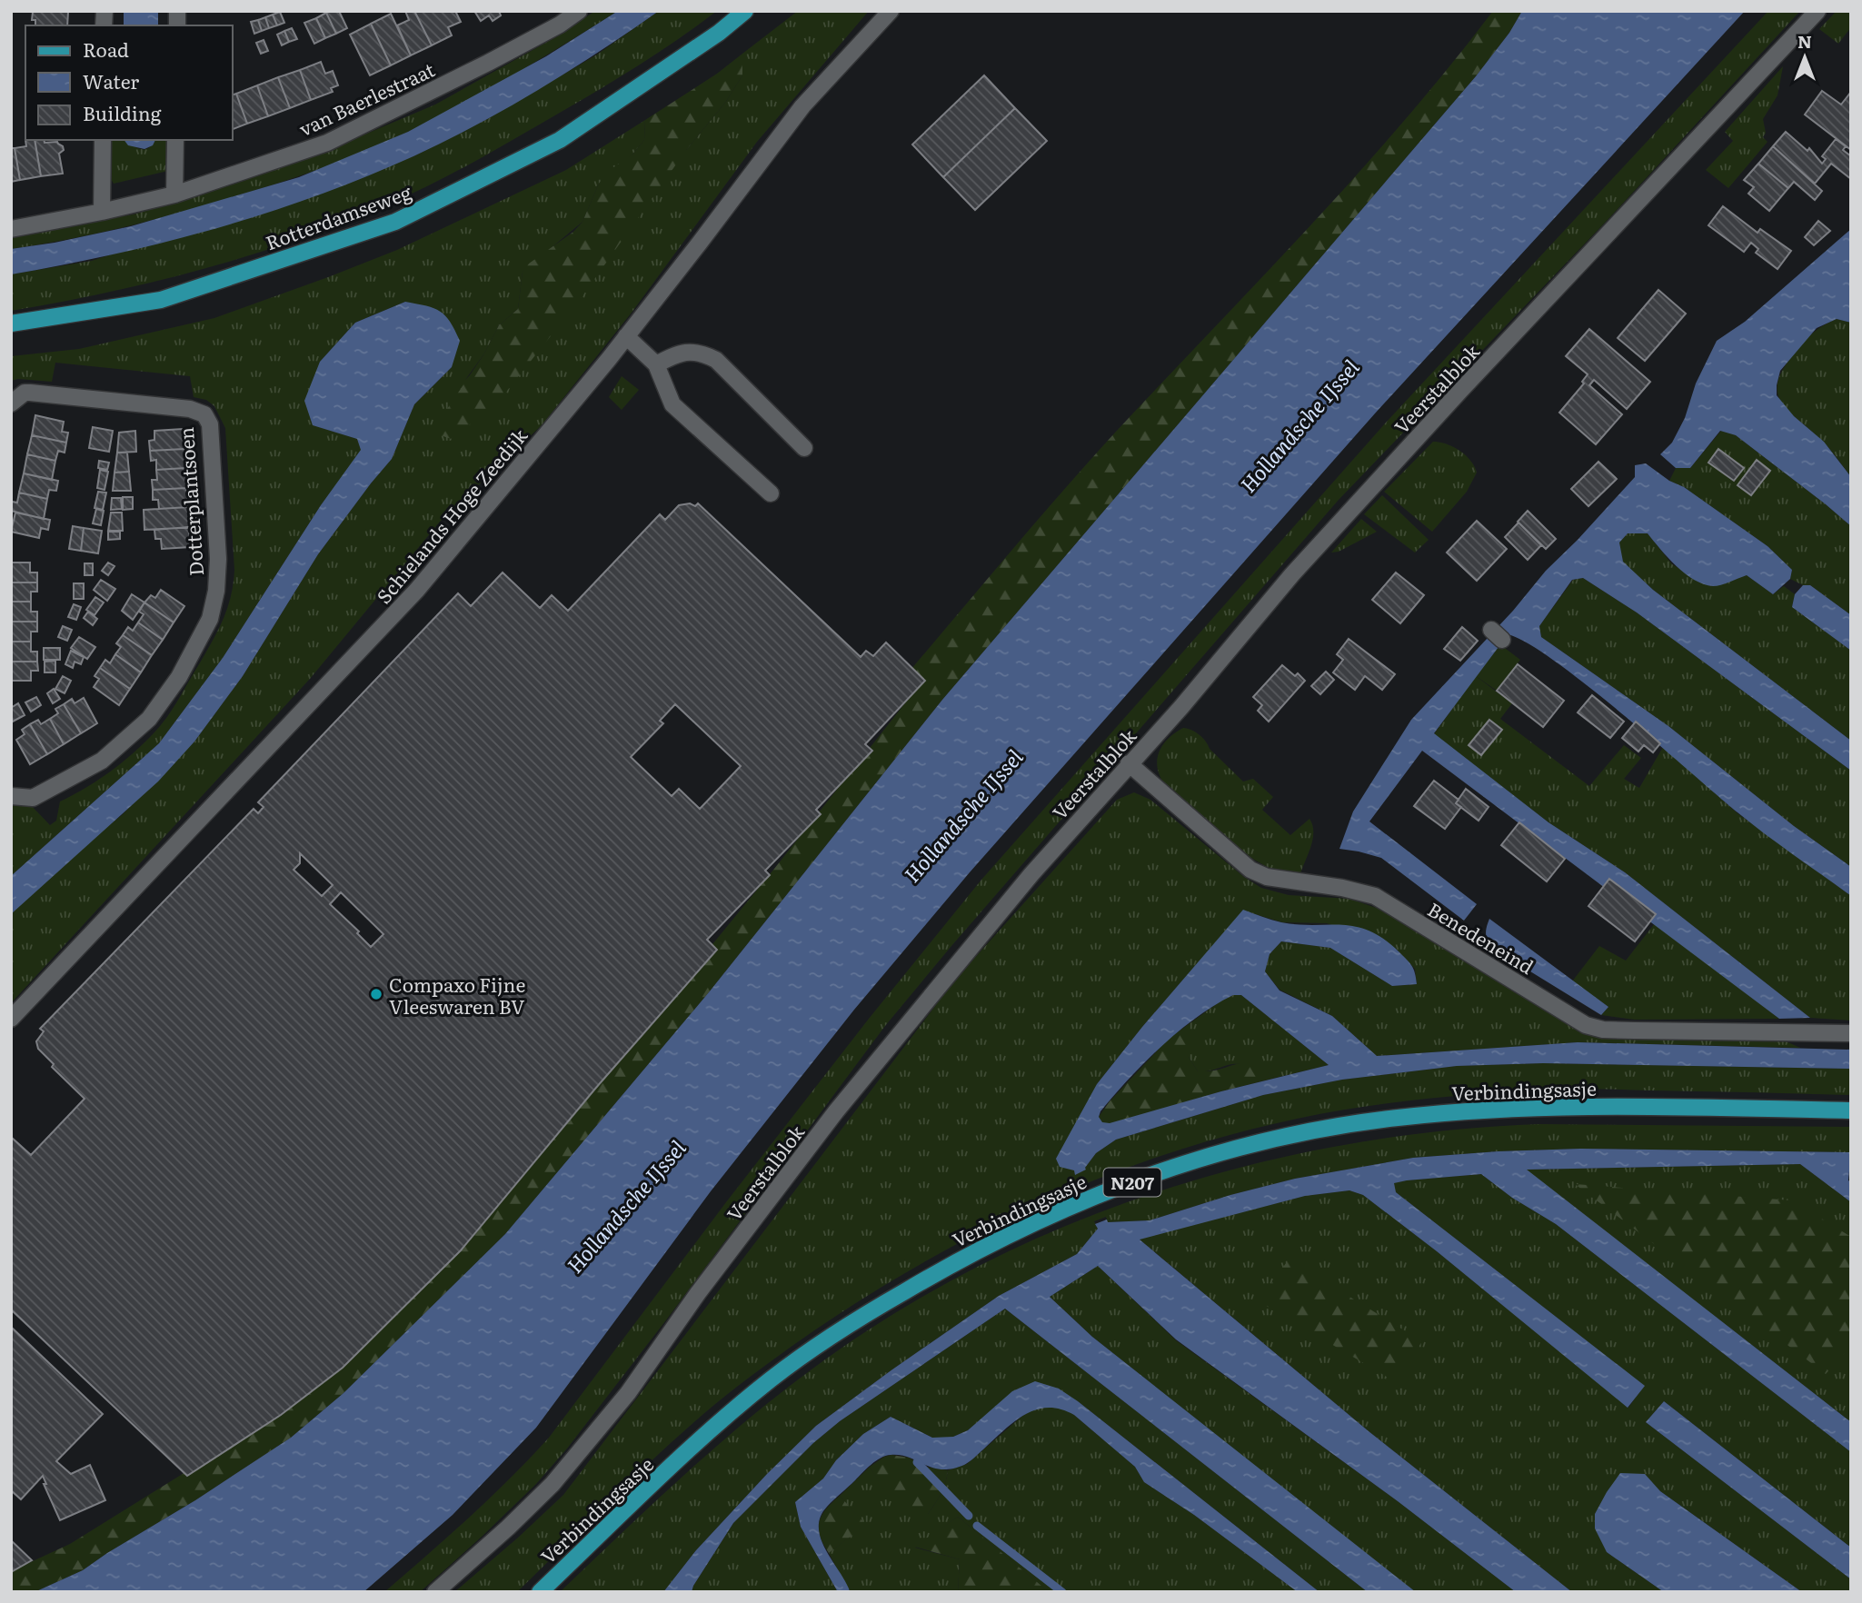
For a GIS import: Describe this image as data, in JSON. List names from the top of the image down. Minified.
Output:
{"streets":{"main road":["Rotterdamseweg","Verbindingsasje","N207"],"street":["van Baerlestraat","Veerstalblok","Dotterplantsoen","Schielands Hoge Zeedijk","Benedeneind"]},"crossings":[["Veerstalblok","Benedeneind"]],"water":["Hollandsche IJssel"],"places":["Compaxo Fijne Vleeswaren BV"],"legend":["Road","Water","Building"],"north":"top"}
